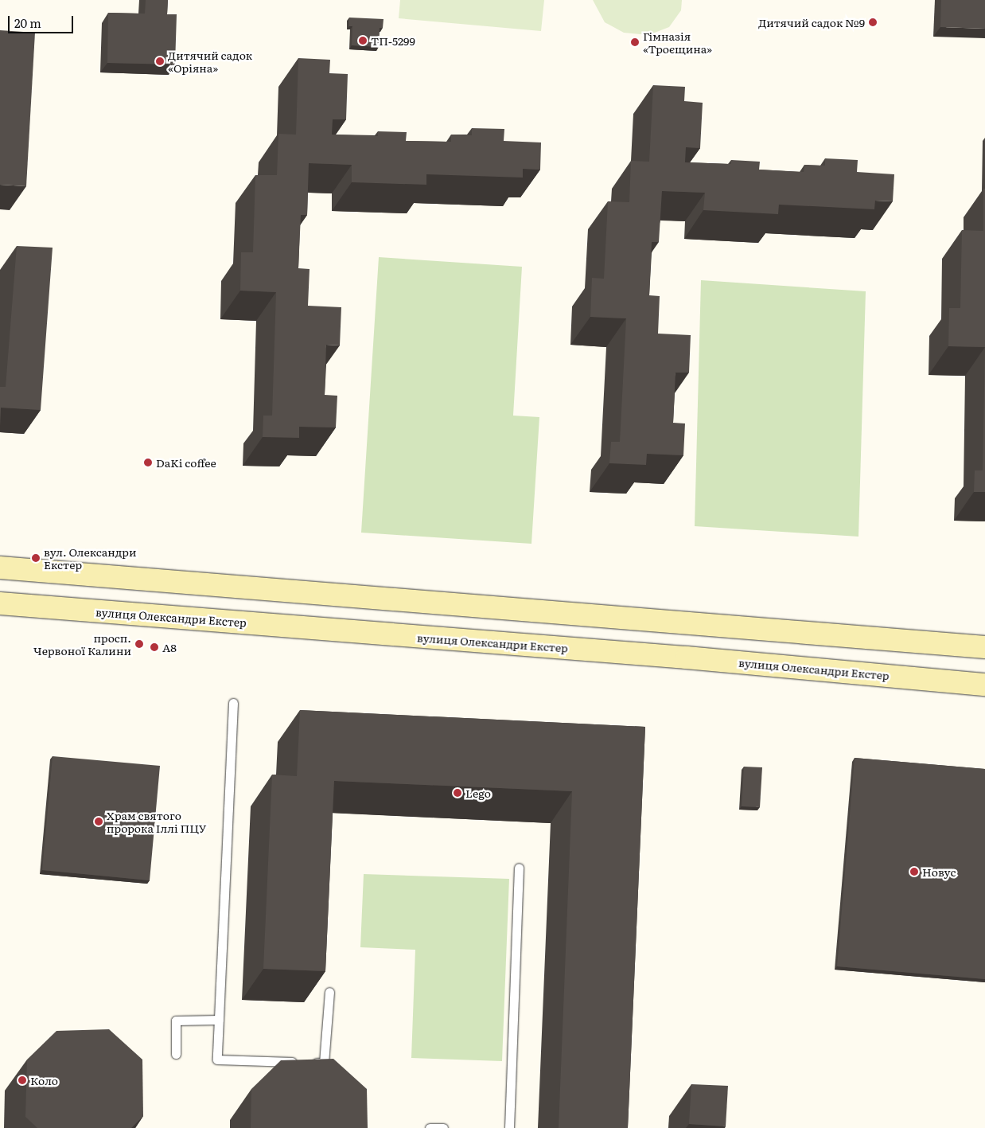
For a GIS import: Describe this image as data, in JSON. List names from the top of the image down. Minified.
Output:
{"streets":{"street":["вулиця Олександри Екстер"]},"places":["Дитячий садок №9","ТП-5299","Гімназія «Троєщина»","Дитячий садок «Оріяна»","DaKi coffee","вул. Олександри Екстер","просп. Червоної Калини","A8","Lego","Храм святого пророка Іллі ПЦУ","Новус","Коло"],"scale_bar":"20 m"}
